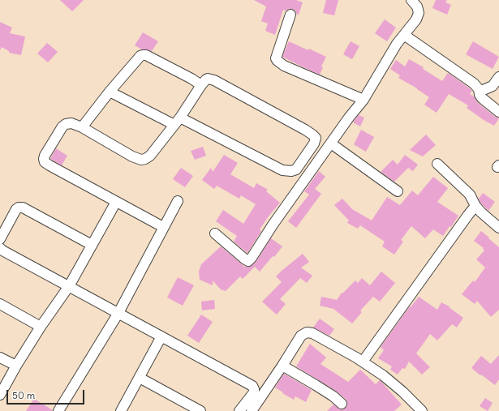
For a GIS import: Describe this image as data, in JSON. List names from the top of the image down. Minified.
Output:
{"scale_bar":"50 m"}
